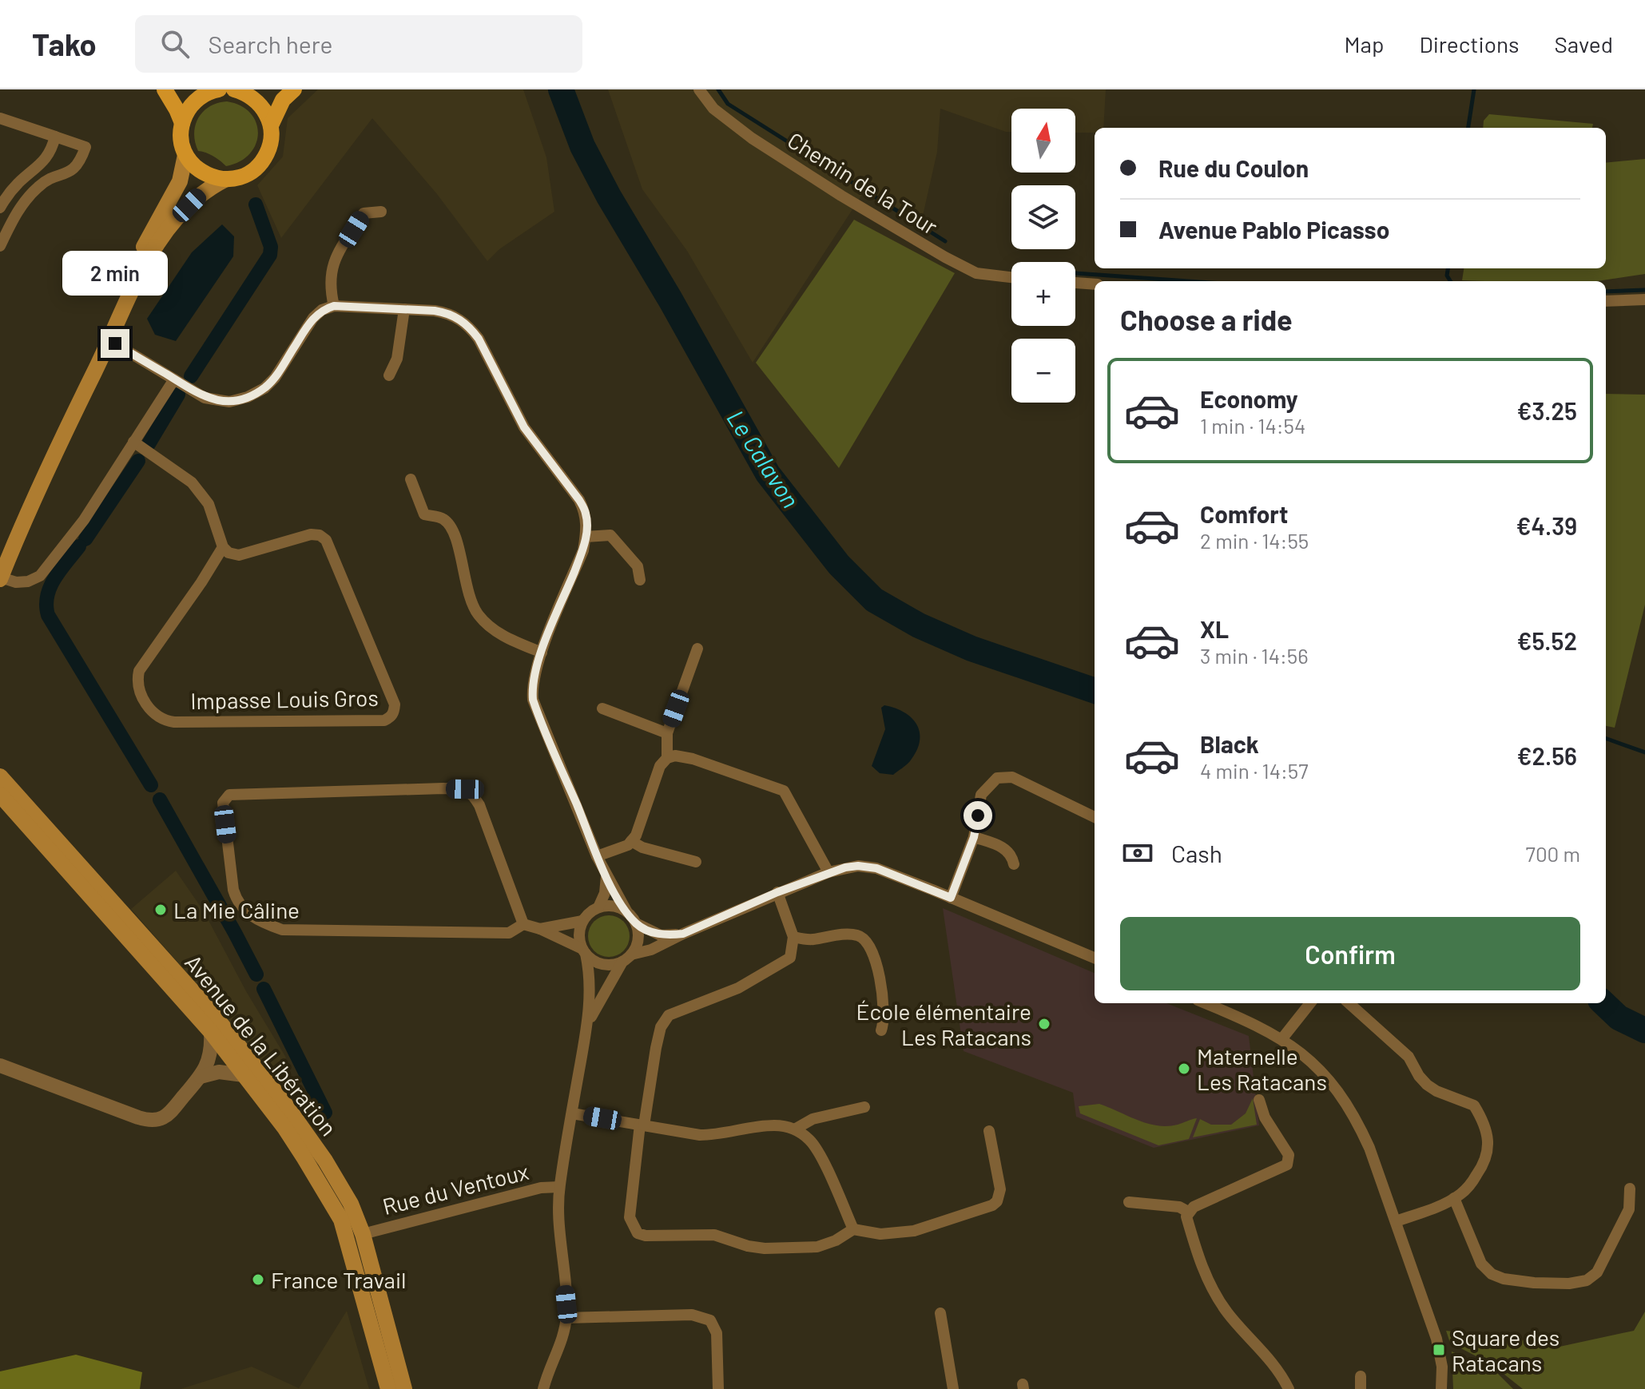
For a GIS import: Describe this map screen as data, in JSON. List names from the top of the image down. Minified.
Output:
{"streets":{"main road":["Avenue de la Libération"],"street":["Chemin de la Tour","Impasse Louis Gros","Rue du Ventoux"]},"crossings":[["Avenue de la Libération","Rue du Ventoux"]],"water":["Le Calavon"],"places":{"other":["La Mie Câline","École élémentaire Les Ratacans","Maternelle Les Ratacans","France Travail"],"transit":["Square des Ratacans"]},"north":"top","page":{"header":"Tako","search":"Search here","nav":["Map","Directions","Saved"],"map_buttons":["+","−"],"banner":["Rue du Coulon","Avenue Pablo Picasso"],"bubble":"2 min","heading":"Choose a ride","list":[{"name":"Economy","note":"1 min · 14:54","value":"€3.25"},{"name":"Comfort","note":"2 min · 14:55","value":"€4.39"},{"name":"XL","note":"3 min · 14:56","value":"€5.52"},{"name":"Black","note":"4 min · 14:57","value":"€2.56"}],"pay":["Cash","700 m"],"buttons":"Confirm"}}
